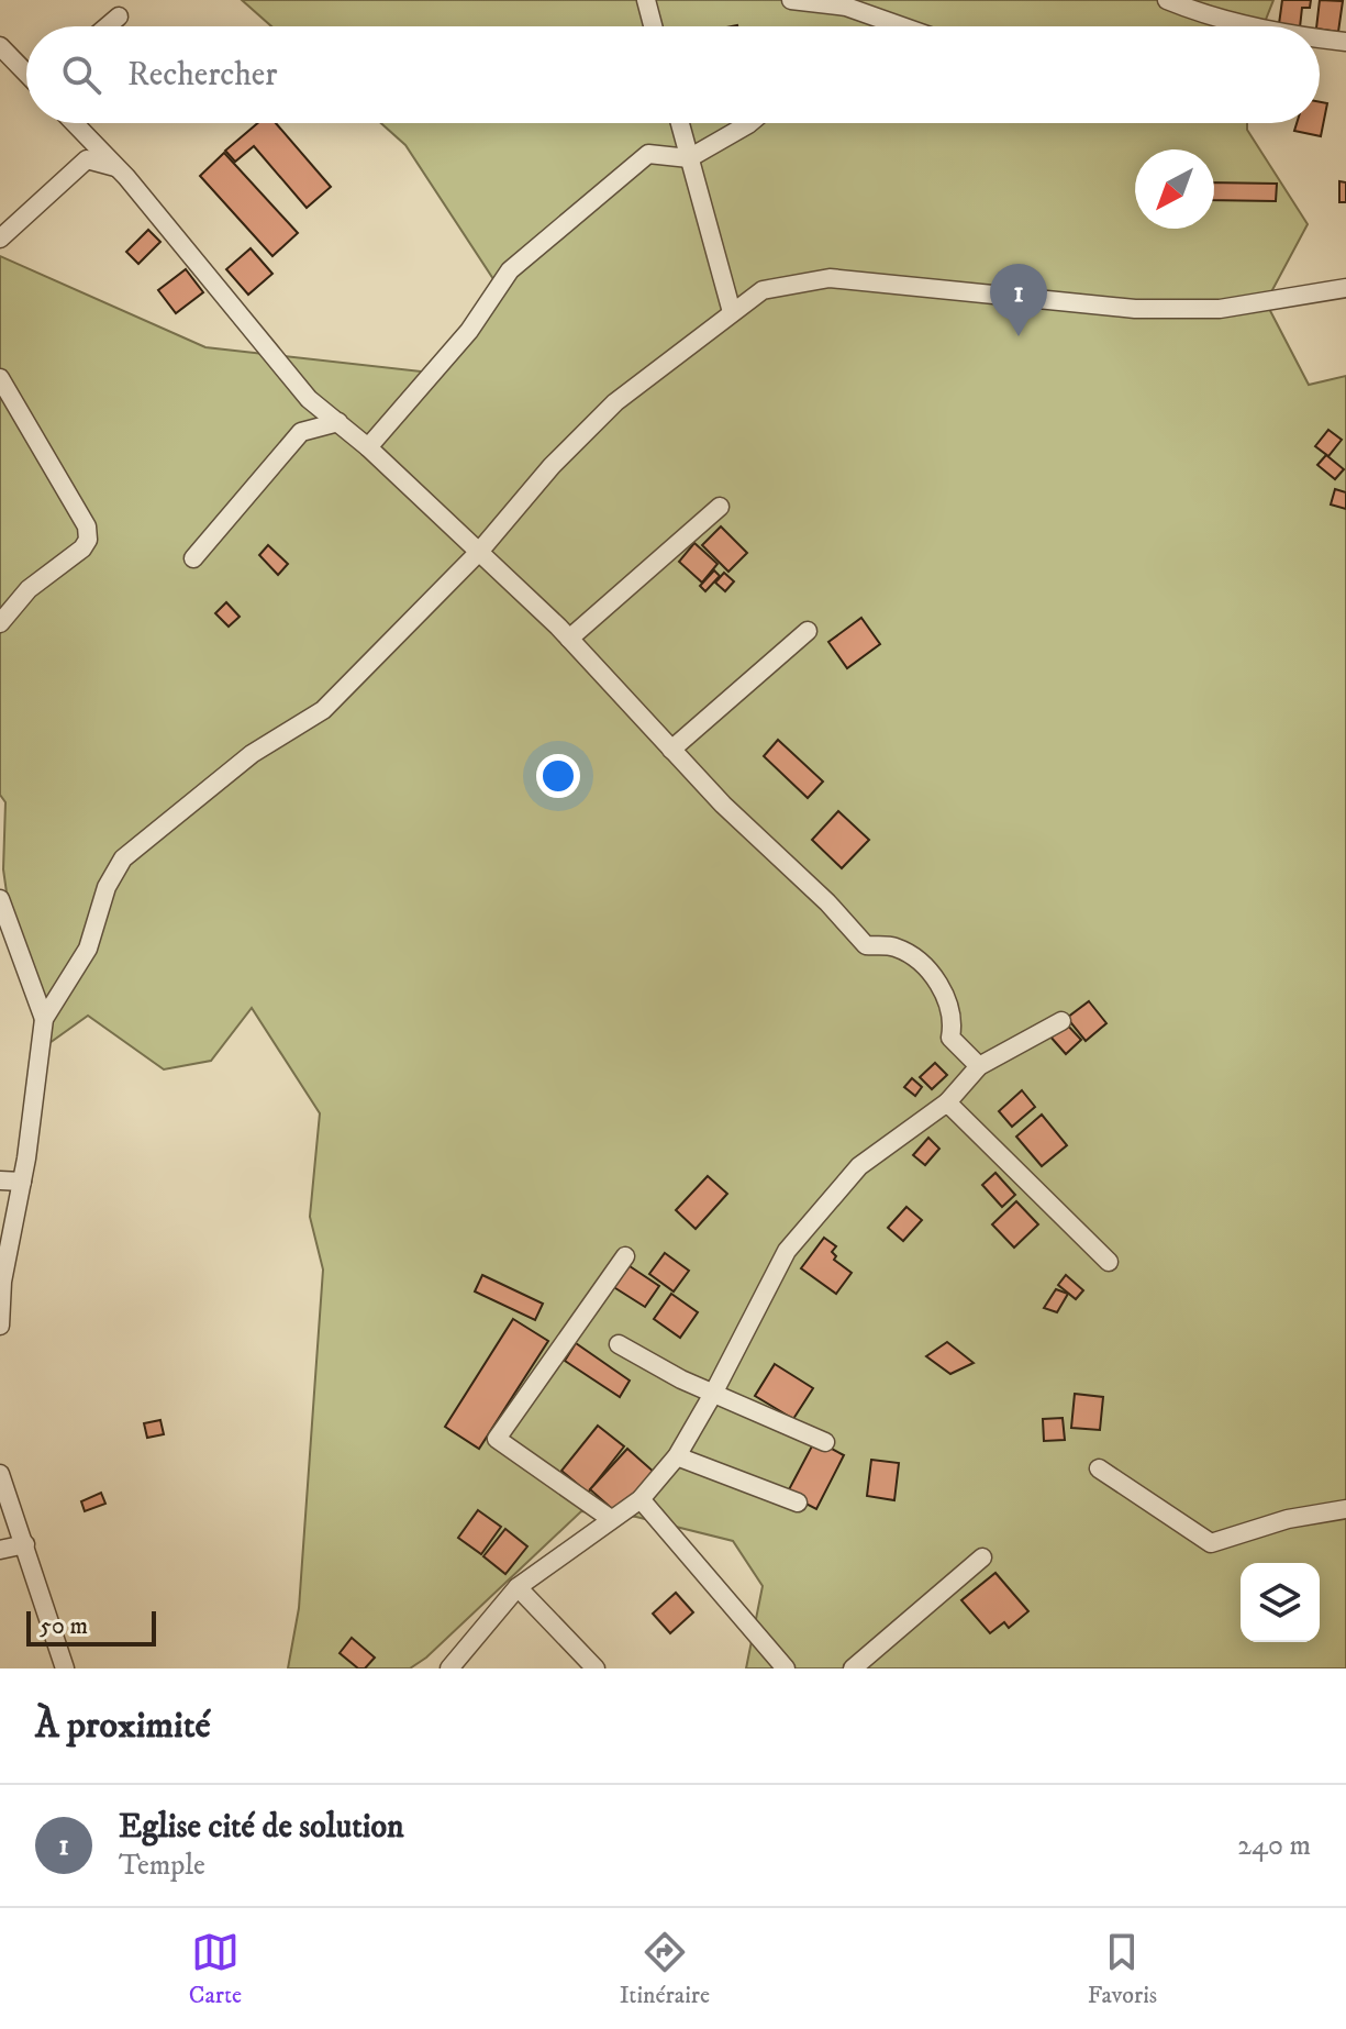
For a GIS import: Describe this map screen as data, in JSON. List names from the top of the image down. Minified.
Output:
{"scale_bar":"50 m","north":"bottom left","page":{"search":"Rechercher","pins":"1","scale":"50 m","heading":"À proximité","list":[{"mark":"1","name":"Eglise cité de solution","note":"Temple","value":"240 m"}],"nav":["Carte","Itinéraire","Favoris"]}}
